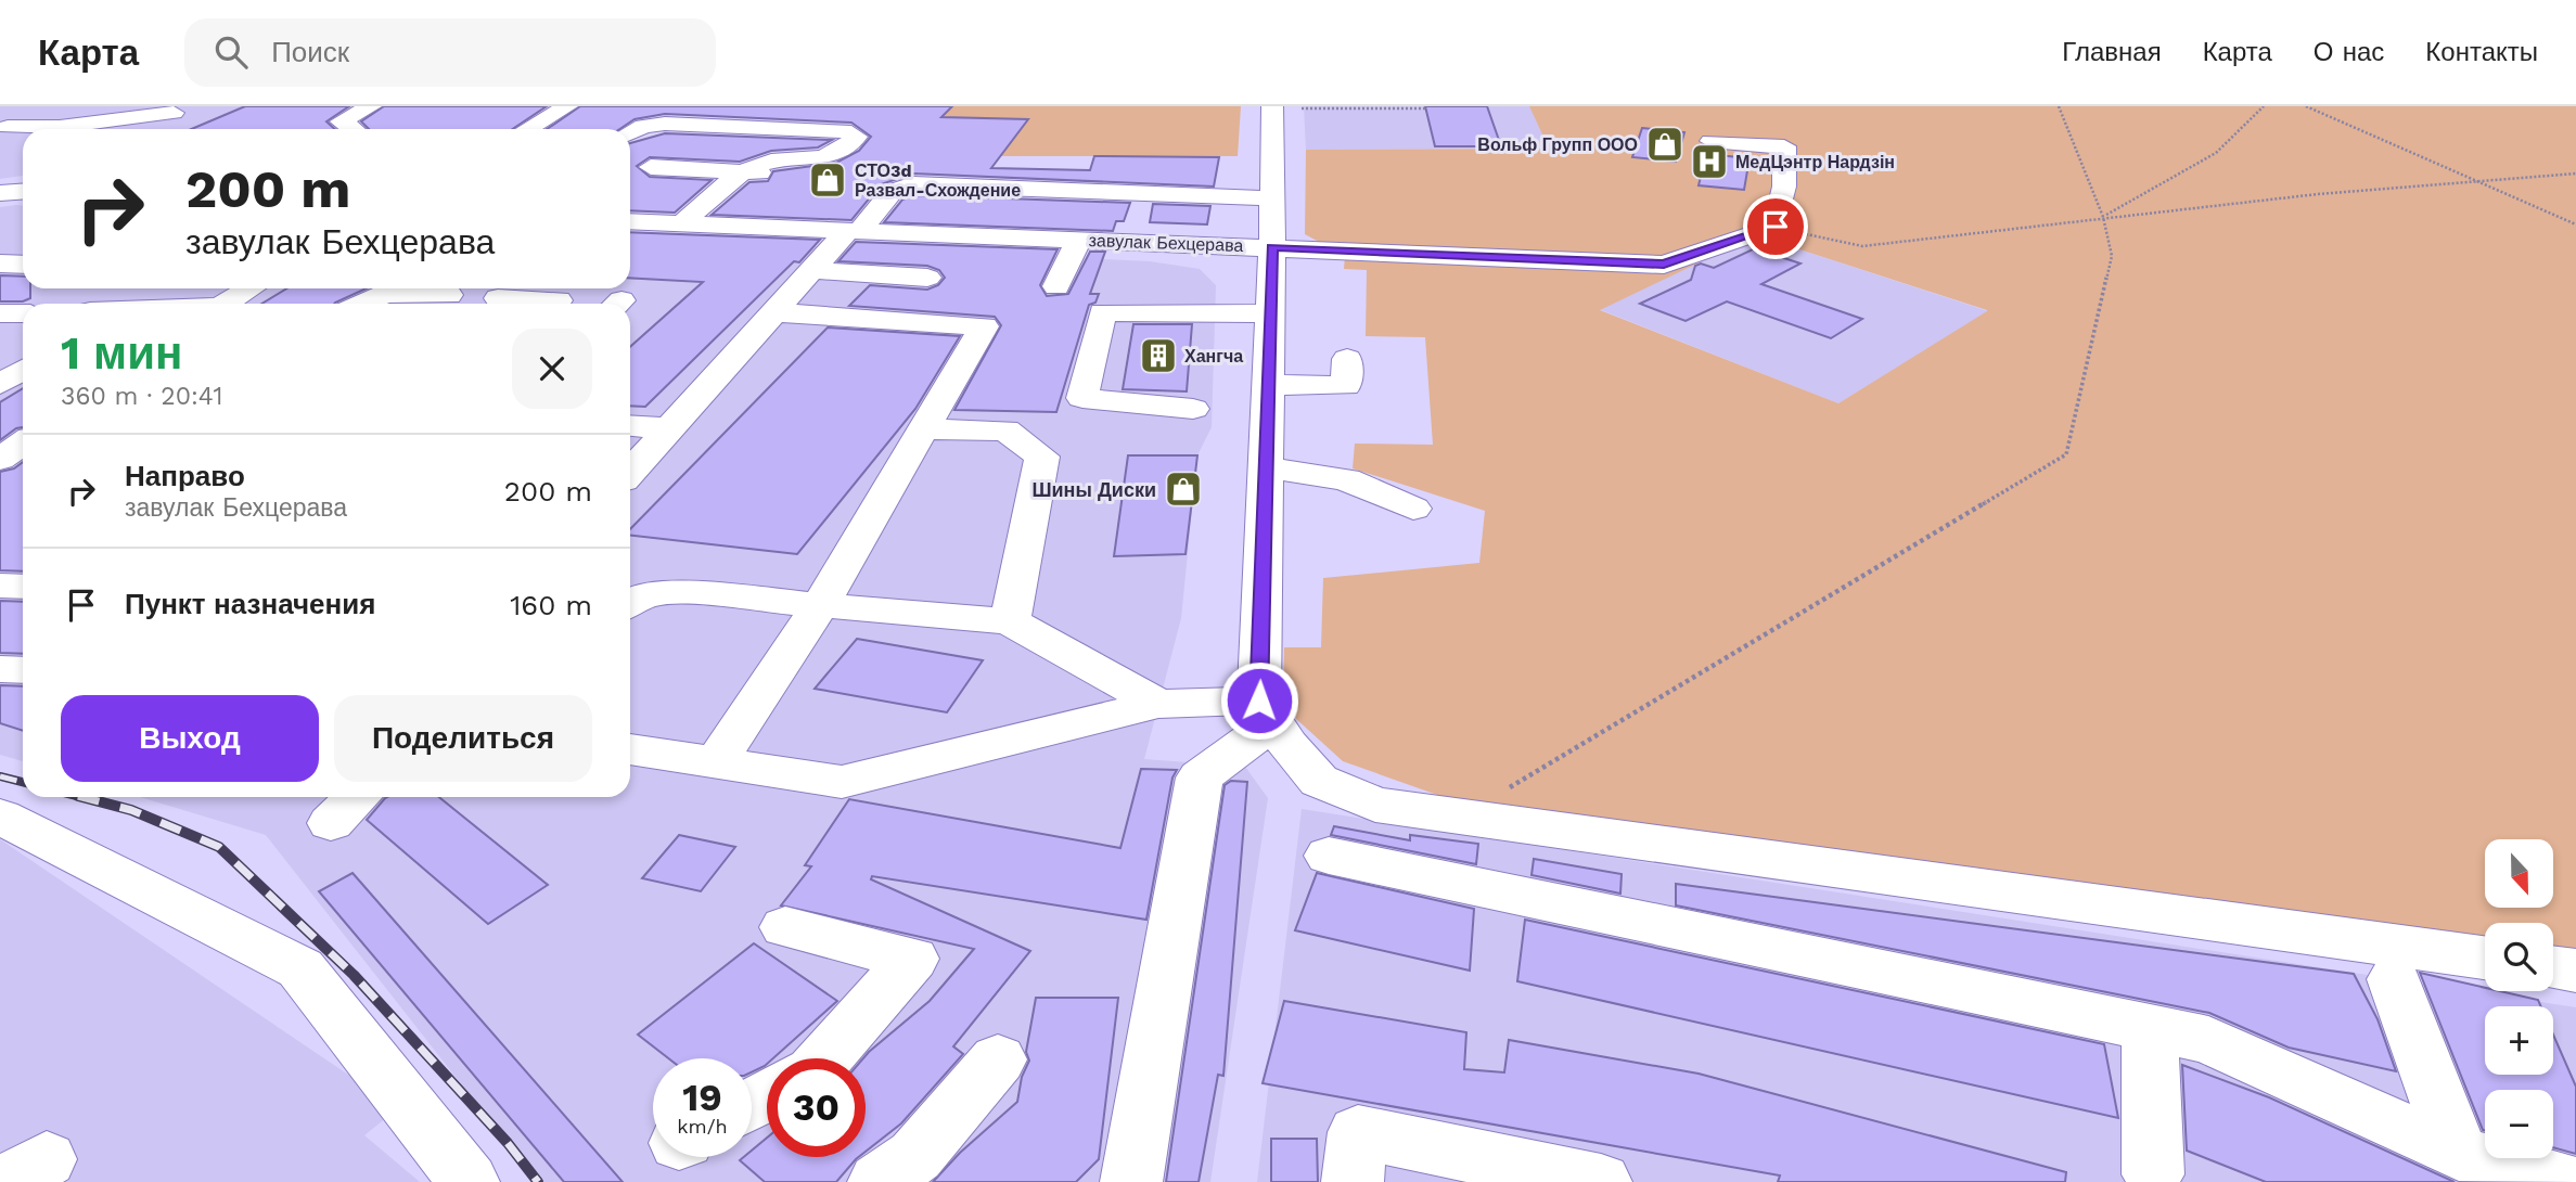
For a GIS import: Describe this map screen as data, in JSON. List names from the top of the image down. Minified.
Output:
{"streets":{"street":["завулак Бехцерава"]},"places":{"shop":["Вольф Групп ООО","СТО3d Развал-Схождение","Шины Диски"],"hospital":["МедЦэнтр Нардзін"],"building":["Хангча"]},"north":"bottom","page":{"header":"Карта","search":"Поиск","nav":["Главная","Карта","О нас","Контакты"],"turn":["200 m","завулак Бехцерава"],"heading":["1 мин","360 m · 20:41"],"list":[{"name":"Направо","note":"завулак Бехцерава","value":"200 m"},{"name":"Пункт назначения","value":"160 m"}],"buttons":["Выход","Поделиться"],"map_buttons":["+","−"],"speed":"19 km/h","limit":"30"}}
